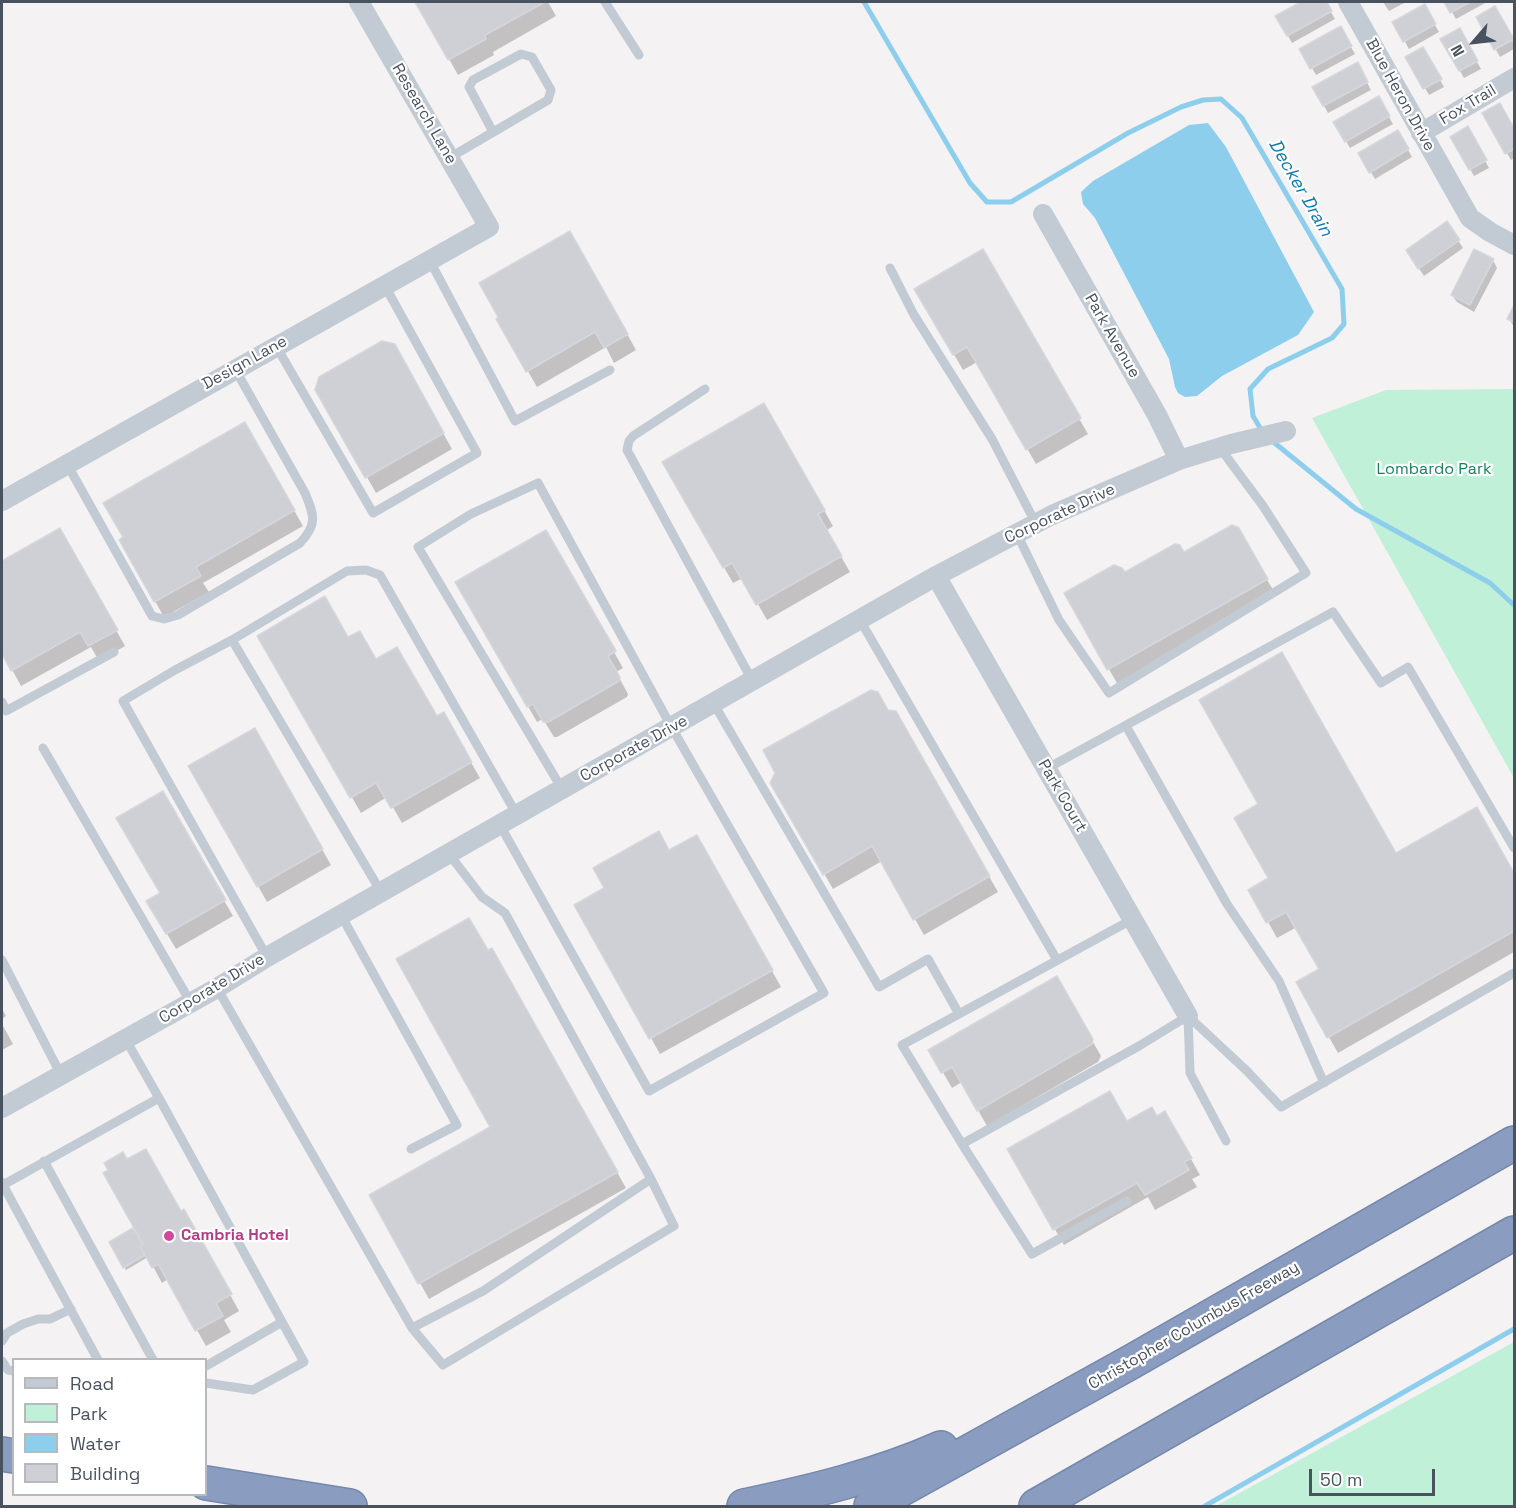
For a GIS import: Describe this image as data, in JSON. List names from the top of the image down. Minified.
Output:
{"streets":{"highway":["Christopher Columbus Freeway"],"street":["Blue Heron Drive","Fox Trail","Research Lane","Park Avenue","Design Lane","Corporate Drive","Park Court"]},"crossings":[["Blue Heron Drive","Fox Trail"],["Research Lane","Design Lane"],["Park Avenue","Corporate Drive"],["Corporate Drive","Park Court"]],"water":["Decker Drain"],"parks":["Lombardo Park"],"places":["Cambria Hotel"],"legend":["Road","Park","Water","Building"],"scale_bar":"50 m","north":"bottom left"}
